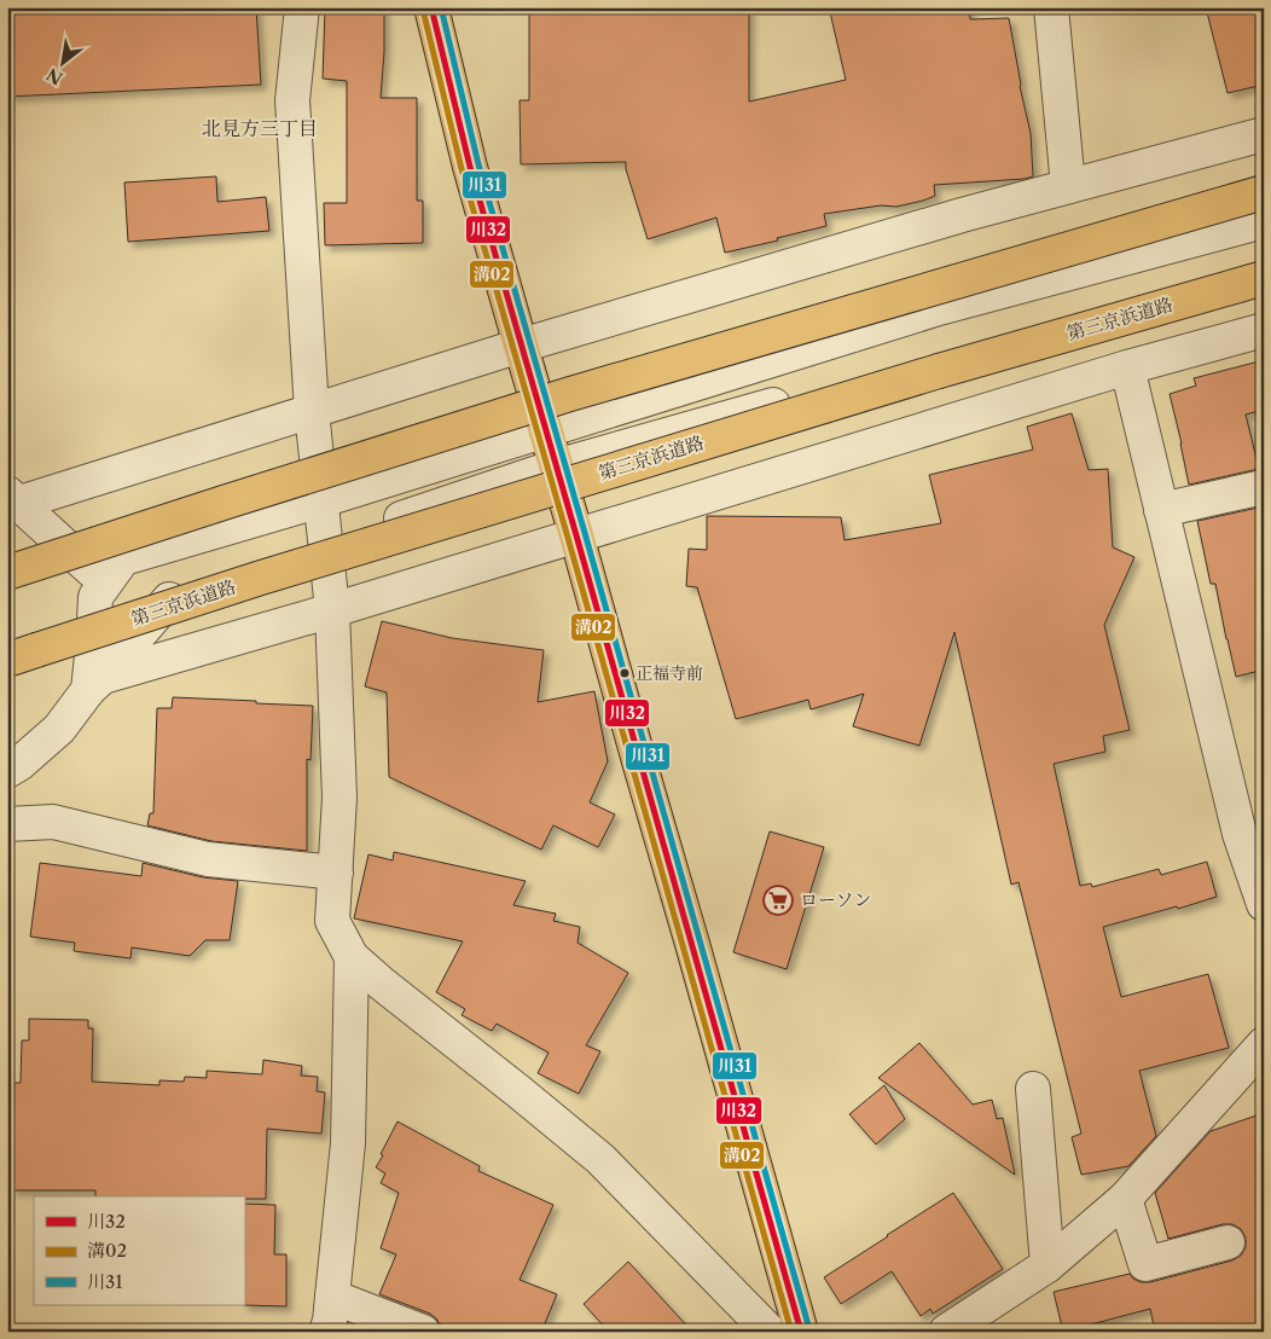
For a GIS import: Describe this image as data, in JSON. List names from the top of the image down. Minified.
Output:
{"streets":{"highway":["第三京浜道路"]},"districts":["北見方三丁目"],"places":{"other":["正福寺前"],"supermarket":["ローソン"]},"lines":["transit line 川32","transit line 川31","transit line 溝02"],"legend":["川32","溝02","川31"],"north":"bottom left"}
